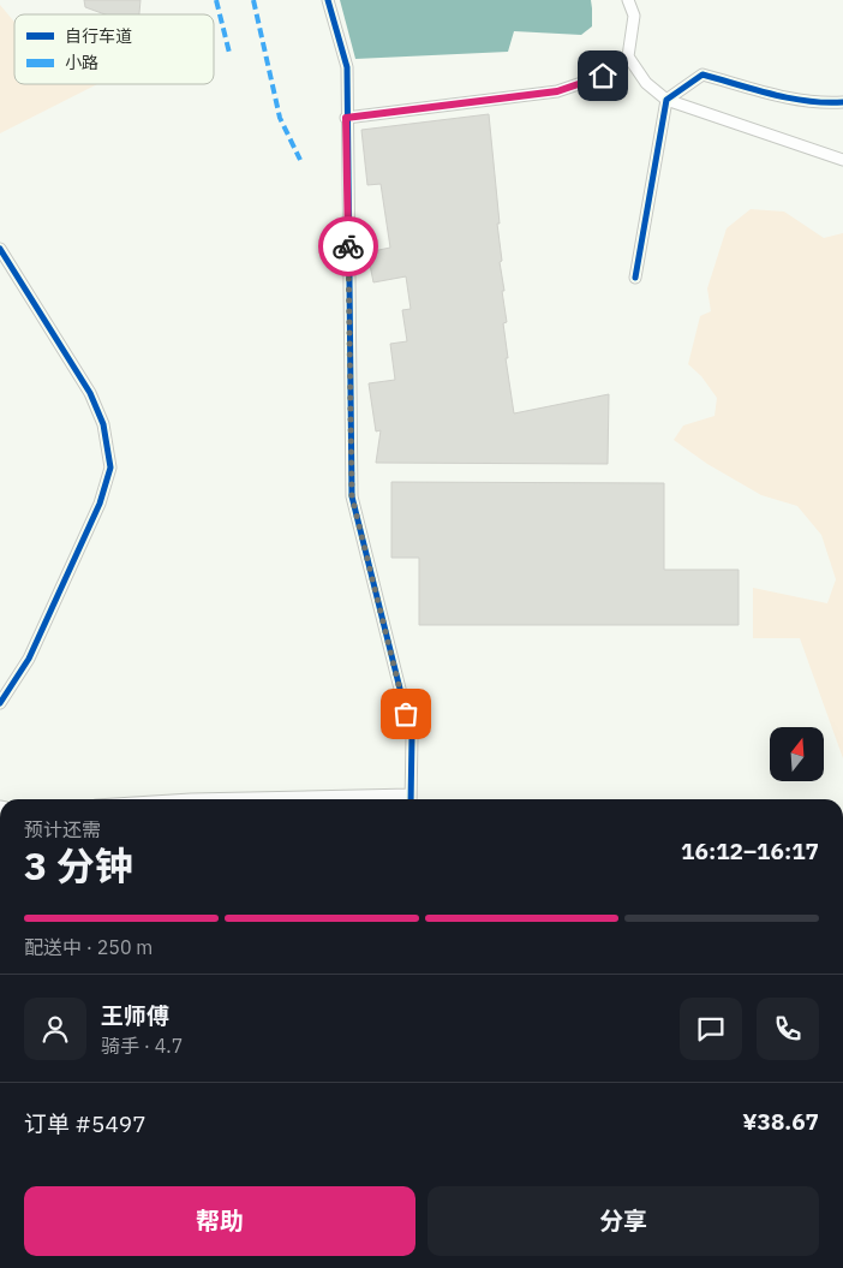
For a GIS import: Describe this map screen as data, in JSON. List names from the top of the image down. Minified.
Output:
{"legend":["自行车道","小路"],"north":"top","page":{"heading":["3 分钟","预计还需","16:12–16:17"],"panel":["王师傅","骑手 · 4.7","订单 #5497","¥38.67"],"bar":"配送中 · 250 m","buttons":["帮助","分享"]}}
